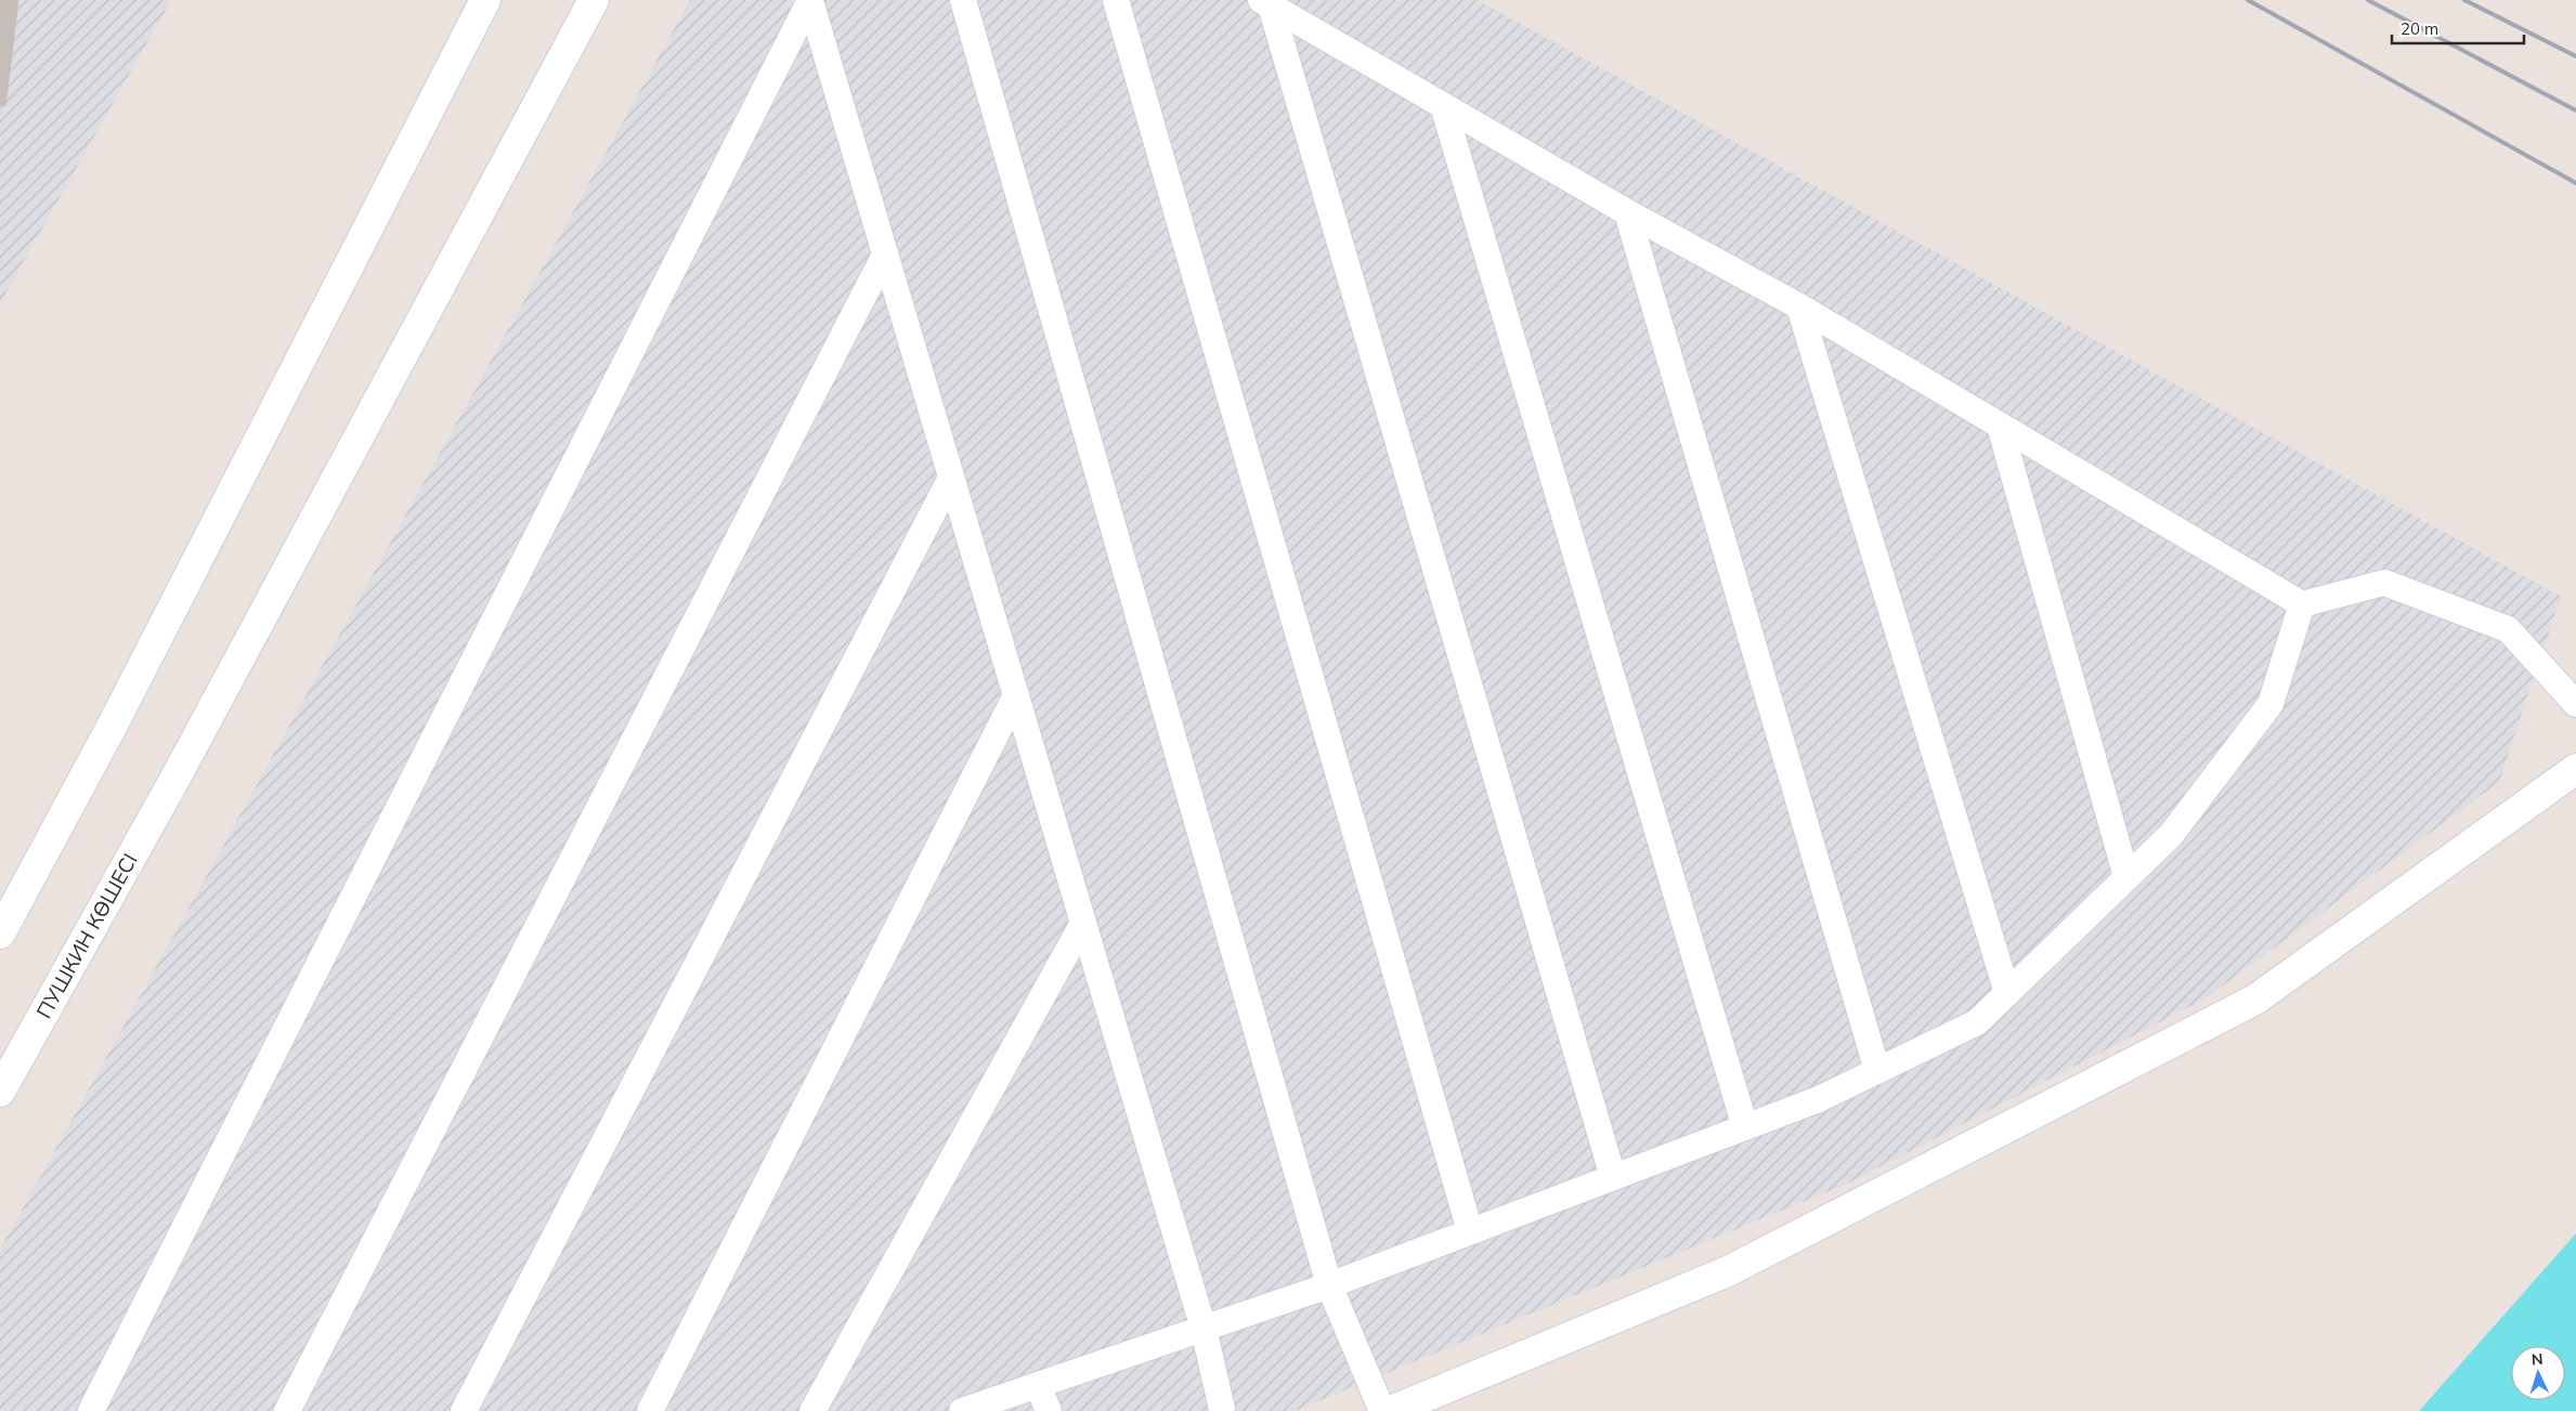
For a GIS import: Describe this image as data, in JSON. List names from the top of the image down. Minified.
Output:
{"streets":{"main road":["ПУШКИН КӨШЕСІ"]},"scale_bar":"20 m","north":"top"}
